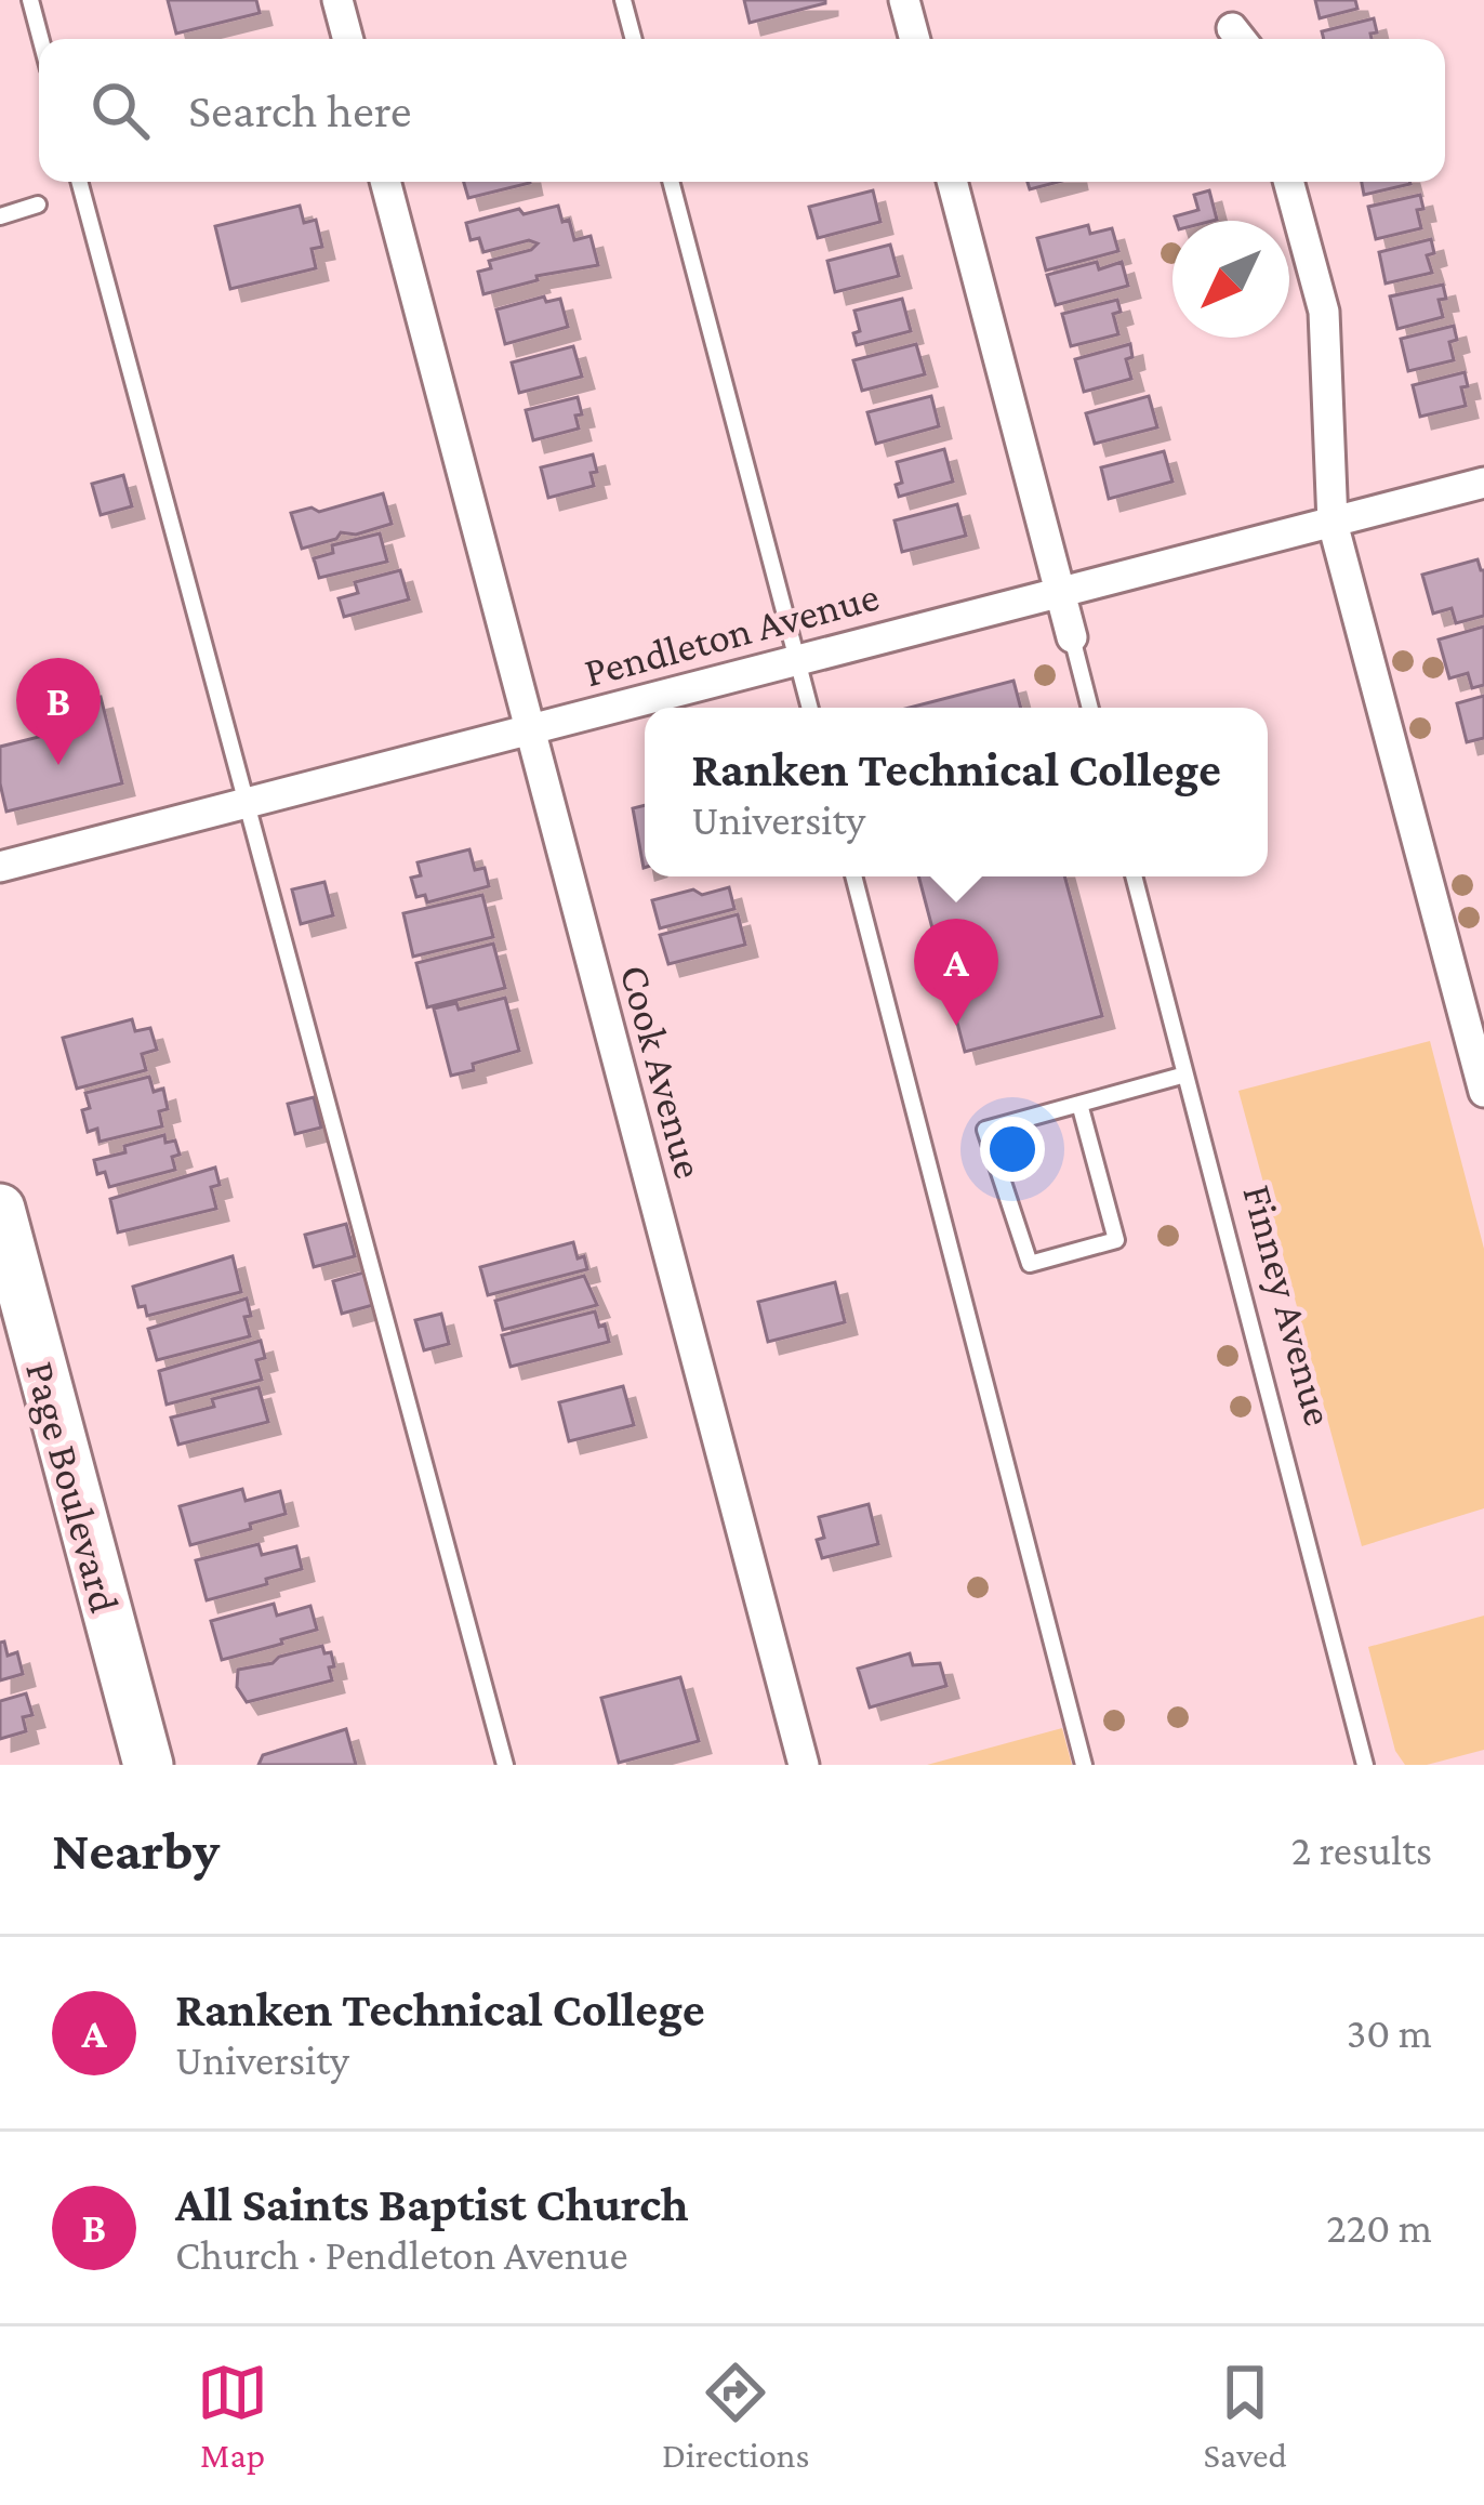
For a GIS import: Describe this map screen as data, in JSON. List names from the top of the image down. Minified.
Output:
{"streets":{"main road":["Page Boulevard"],"street":["Pendleton Avenue","Cook Avenue"],"lane":["Finney Avenue"]},"crossings":[["Pendleton Avenue","Cook Avenue"]],"north":"bottom left","page":{"search":"Search here","pins":["B","A"],"popup":["Ranken Technical College","University"],"heading":["Nearby","2 results"],"list":[{"mark":"A","name":"Ranken Technical College","note":"University","value":"30 m"},{"mark":"B","name":"All Saints Baptist Church","note":"Church · Pendleton Avenue","value":"220 m"}],"nav":["Map","Directions","Saved"]}}
